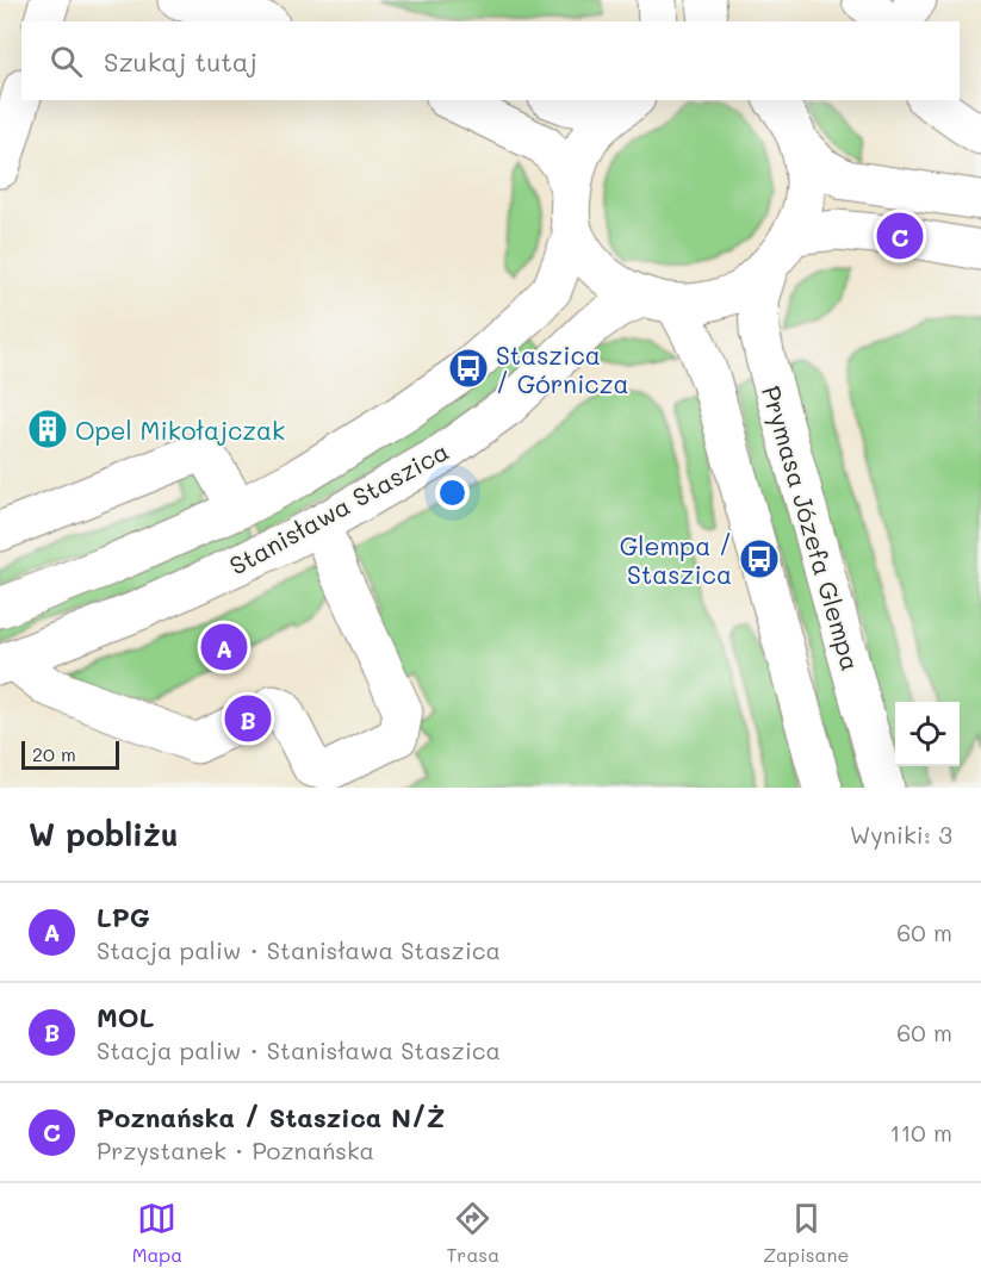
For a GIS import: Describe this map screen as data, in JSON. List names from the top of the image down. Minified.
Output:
{"streets":{"main road":["Stanisława Staszica","Prymasa Józefa Glempa"]},"places":{"bus stop":["Staszica / Górnicza","Glempa / Staszica"],"building":["Opel Mikołajczak"]},"scale_bar":"20 m","page":{"search":"Szukaj tutaj","pins":["C","A","B"],"scale":"20 m","heading":["W pobliżu","Wyniki: 3"],"list":[{"mark":"A","name":"LPG","note":"Stacja paliw · Stanisława Staszica","value":"60 m"},{"mark":"B","name":"MOL","note":"Stacja paliw · Stanisława Staszica","value":"60 m"},{"mark":"C","name":"Poznańska / Staszica N/Ż","note":"Przystanek · Poznańska","value":"110 m"}],"nav":["Mapa","Trasa","Zapisane"]}}
